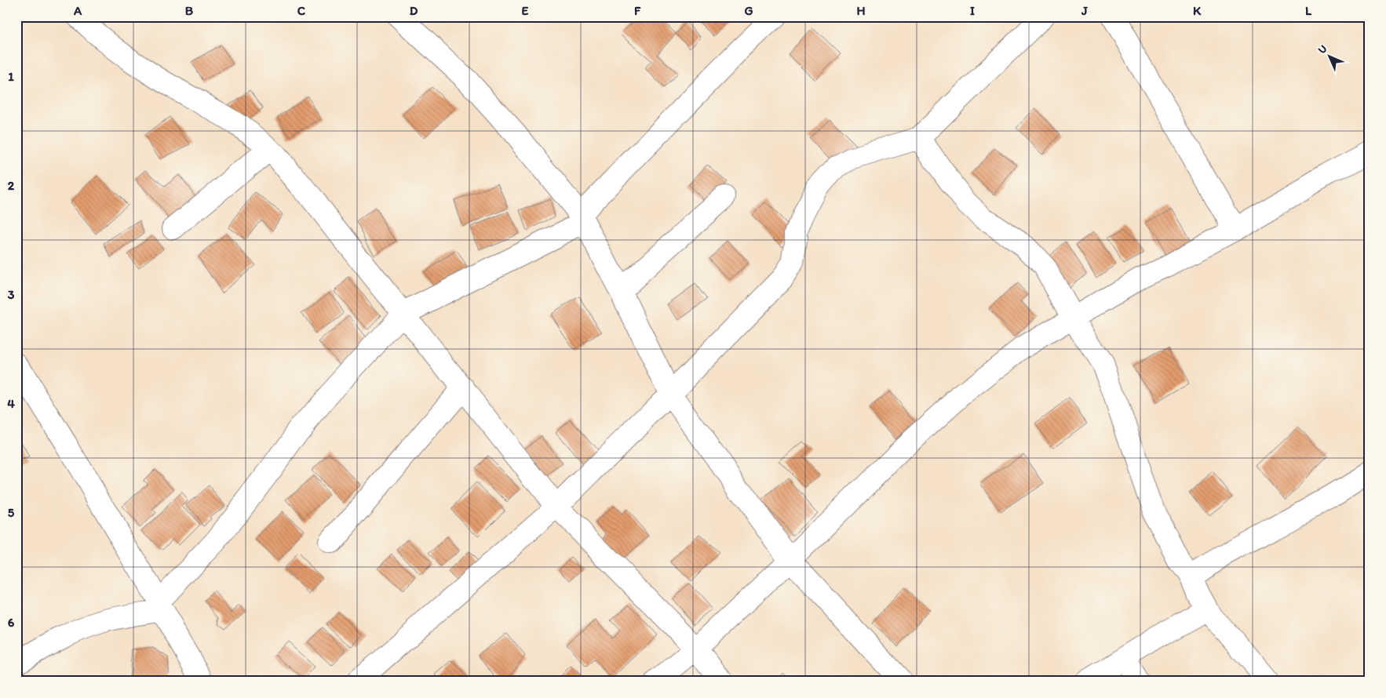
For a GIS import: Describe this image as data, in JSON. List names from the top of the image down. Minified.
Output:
{"north":"top left","grid":{"columns":["A","B","C","D","E","F","G","H","I","J","K","L"],"rows":["1","2","3","4","5","6"]}}
